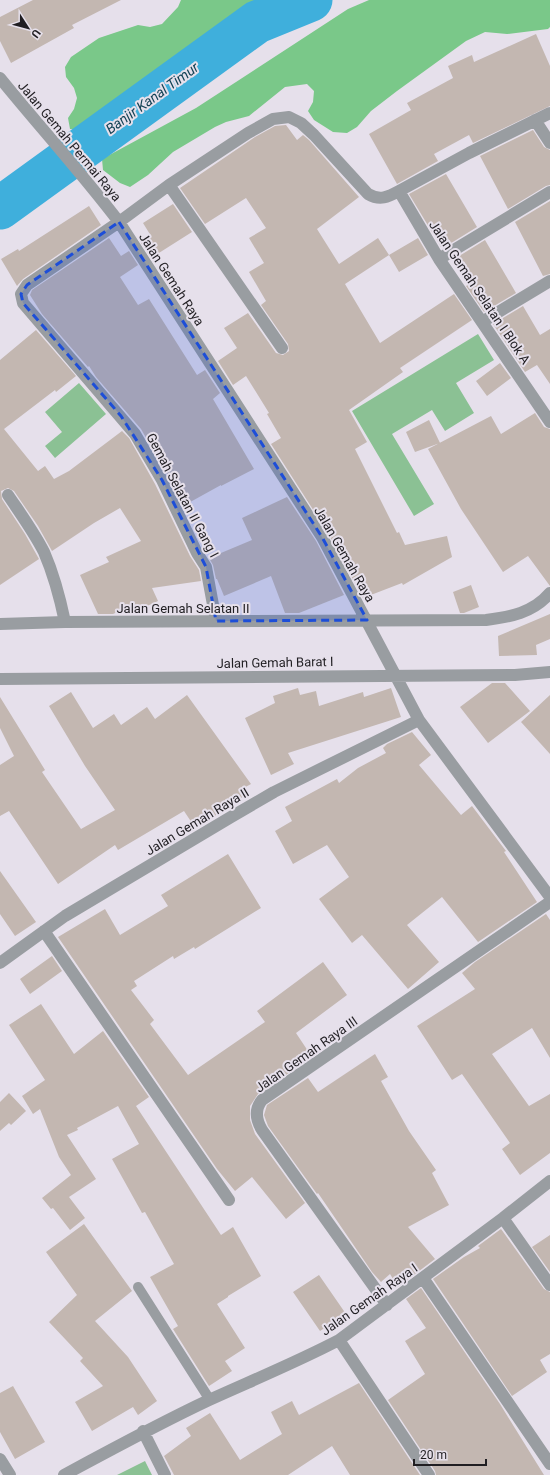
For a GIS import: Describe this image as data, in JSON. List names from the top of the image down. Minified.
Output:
{"streets":{"street":["Jalan Gemah Permai Raya","Jalan Gemah Raya","Jalan Gemah Selatan I Blok A","Gemah Selatan II Gang I","Jalan Gemah Selatan II","Jalan Gemah Barat I","Jalan Gemah Raya II","Jalan Gemah Raya III","Jalan Gemah Raya I"]},"crossings":[["Jalan Gemah Permai Raya","Jalan Gemah Raya"],["Jalan Gemah Permai Raya","Gemah Selatan II Gang I"],["Jalan Gemah Raya","Gemah Selatan II Gang I"],["Jalan Gemah Raya","Jalan Gemah Selatan II"],["Jalan Gemah Raya","Jalan Gemah Barat I"],["Jalan Gemah Raya","Jalan Gemah Raya II"],["Gemah Selatan II Gang I","Jalan Gemah Selatan II"],["Jalan Gemah Raya III","Jalan Gemah Raya I"]],"water":["Banjir Kanal Timur"],"scale_bar":"20 m","north":"bottom right"}
